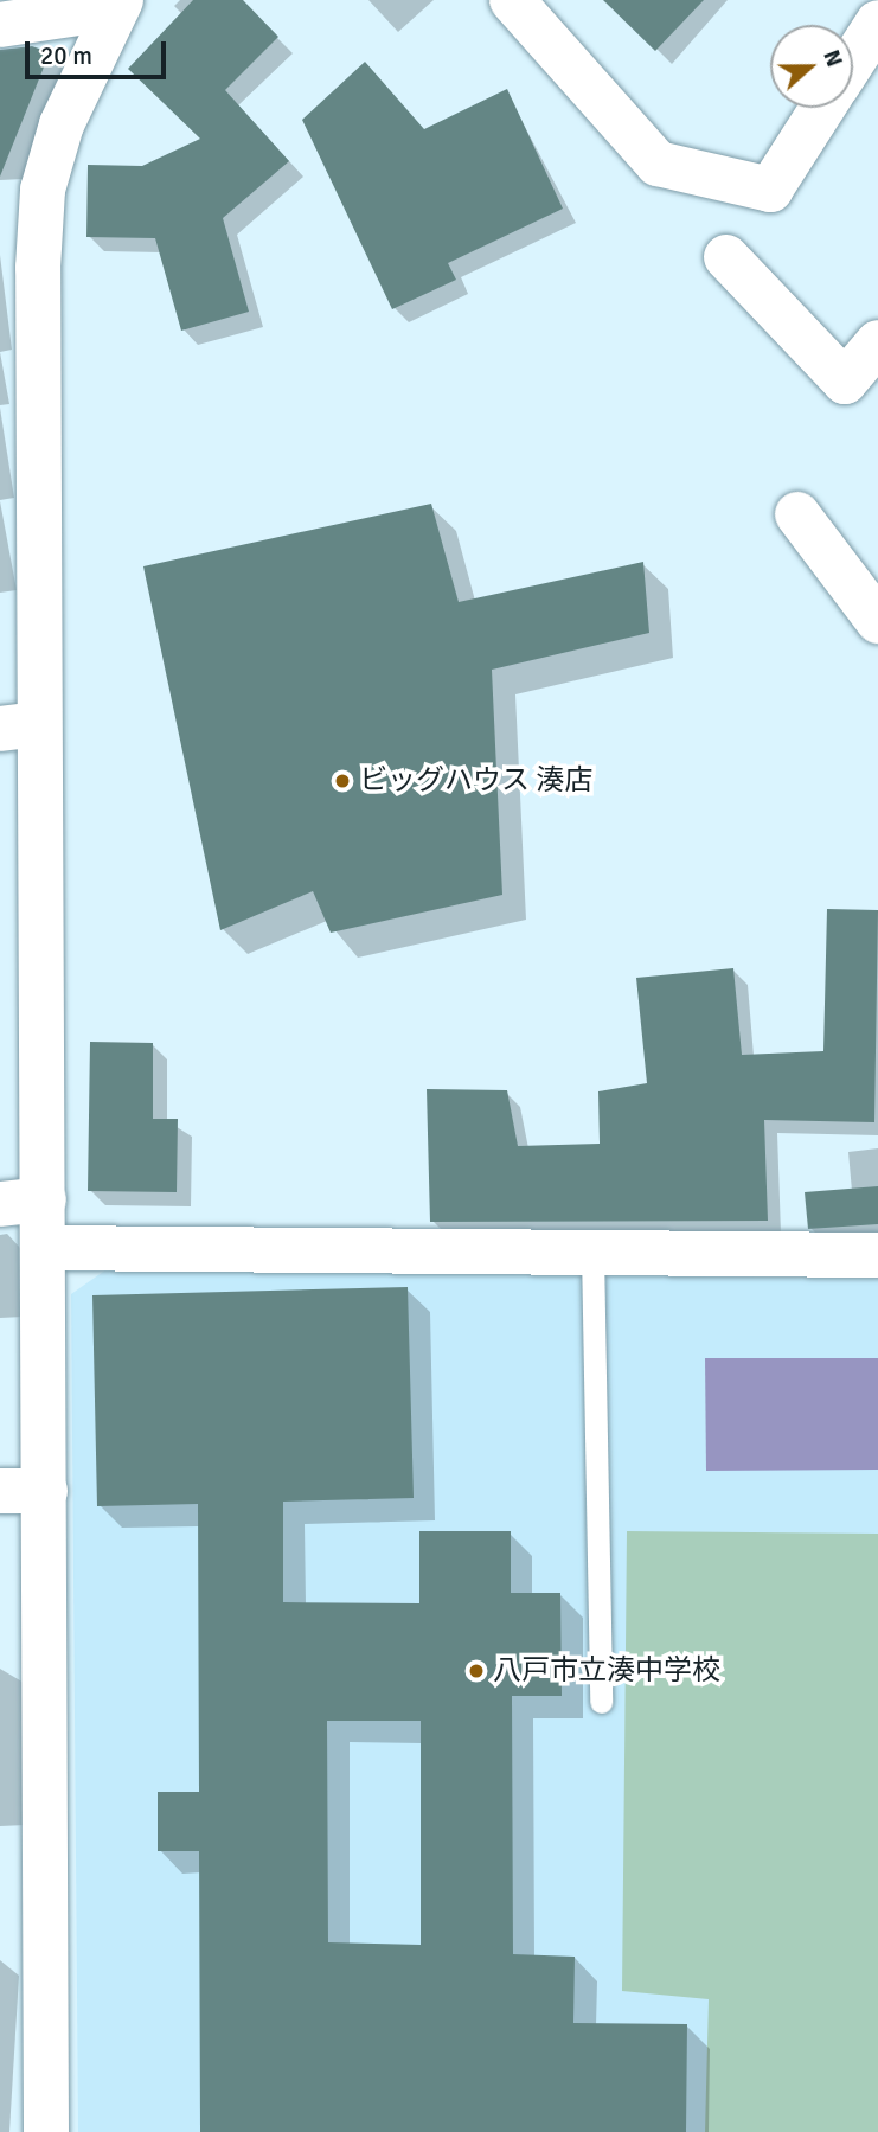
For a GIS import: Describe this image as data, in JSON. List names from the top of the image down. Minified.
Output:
{"places":["ビッグハウス 湊店","八戸市立湊中学校"],"scale_bar":"20 m","north":"right"}
